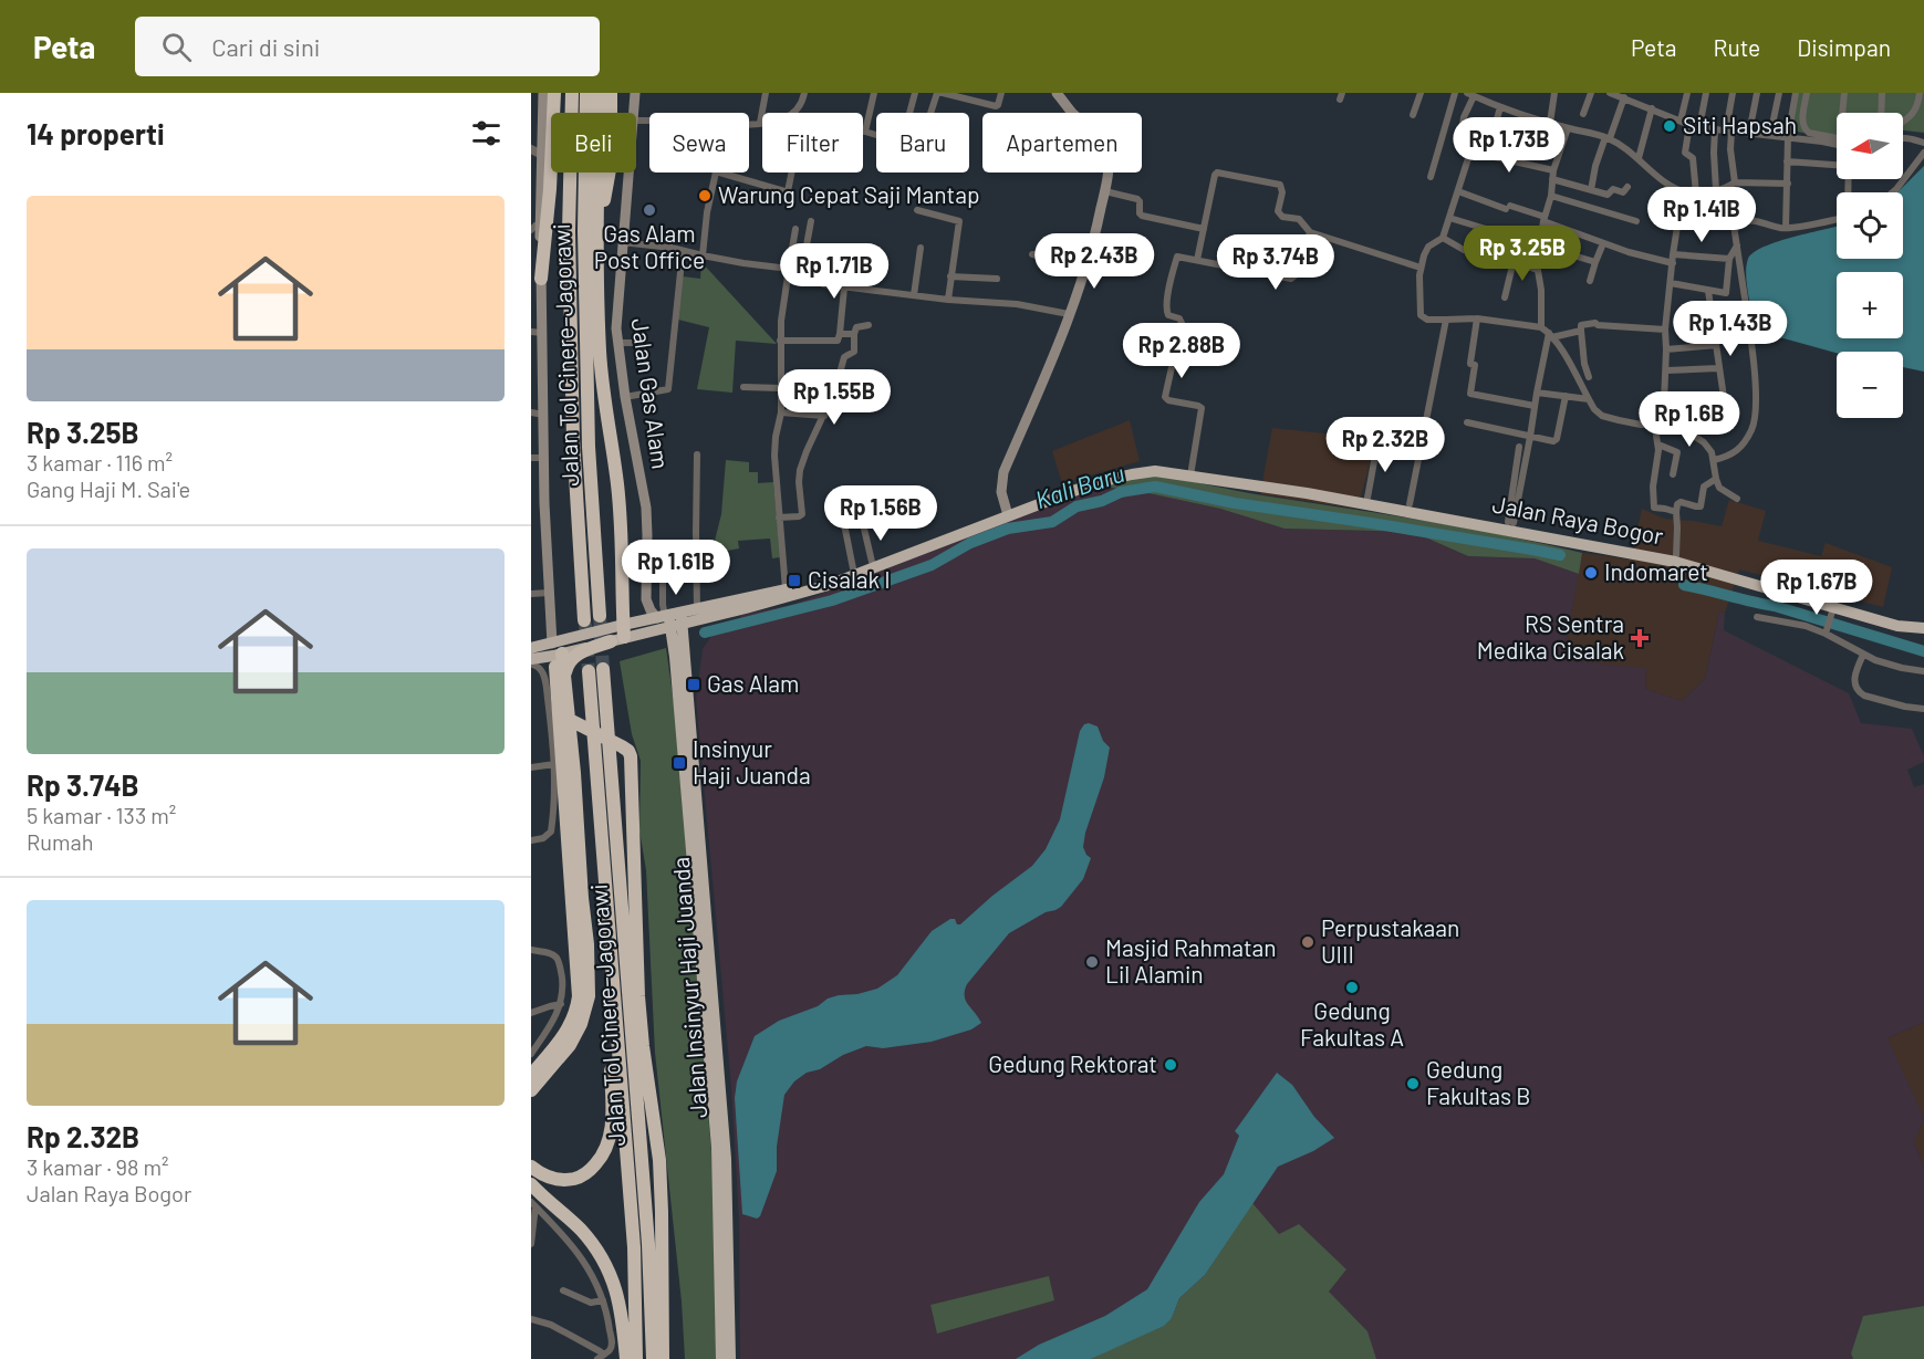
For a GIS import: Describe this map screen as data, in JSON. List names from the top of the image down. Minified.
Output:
{"streets":{"highway":["Jalan Tol Cinere–Jagorawi","Jalan Raya Bogor","Jalan Insinyur Haji Juanda"],"main road":["Jalan Gas Alam"]},"crossings":[["Jalan Gas Alam","Jalan Raya Bogor"],["Jalan Gas Alam","Jalan Insinyur Haji Juanda"],["Jalan Raya Bogor","Jalan Insinyur Haji Juanda"]],"water":["Kali Baru"],"places":{"other":["Siti Hapsah","Warung Cepat Saji Mantap","Gas Alam Post Office","Indomaret","Perpustakaan UIII","Masjid Rahmatan Lil Alamin","Gedung Fakultas A","Gedung Rektorat","Gedung Fakultas B"],"transit":["Cisalak I","Gas Alam","Insinyur Haji Juanda"],"health":["RS Sentra Medika Cisalak"]},"north":"left","page":{"header":"Peta","search":"Cari di sini","nav":["Peta","Rute","Disimpan"],"heading":"14 properti","map_buttons":["+","−"],"chip":["Beli","Sewa","Filter","Baru","Apartemen"],"price":["Rp 1.73B","Rp 1.41B","Rp 3.25B","Rp 2.43B","Rp 3.74B","Rp 1.71B","Rp 1.43B","Rp 2.88B","Rp 1.55B","Rp 1.6B","Rp 2.32B","Rp 1.56B","Rp 1.61B","Rp 1.67B"],"list":[{"name":"Rp 3.25B","note":"3 kamar · 116 m² · Gang Haji M. Sai'e"},{"name":"Rp 3.74B","note":"5 kamar · 133 m² · Rumah"},{"name":"Rp 2.32B","note":"3 kamar · 98 m² · Jalan Raya Bogor"}]}}
